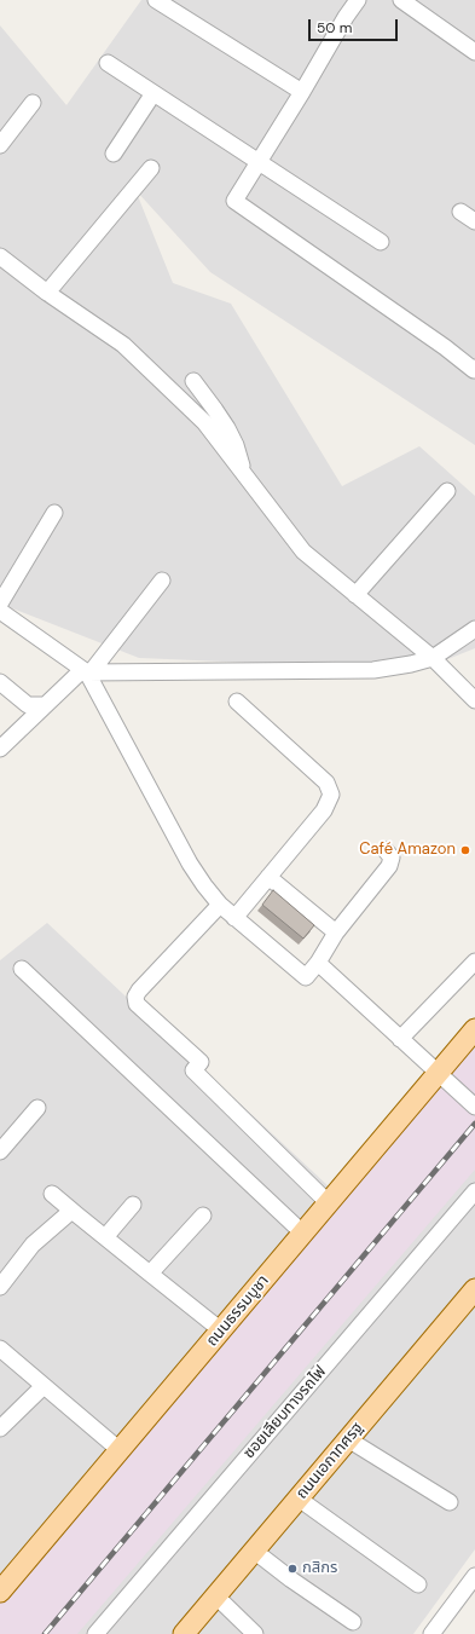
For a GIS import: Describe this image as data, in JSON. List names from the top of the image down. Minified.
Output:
{"streets":{"main road":["ถนนธรรมบูชา","ถนนเอกาทศรฐ"],"street":["ซอยเลียบทางรถไฟ"]},"places":["Café Amazon","กสิกร"],"scale_bar":"50 m"}
